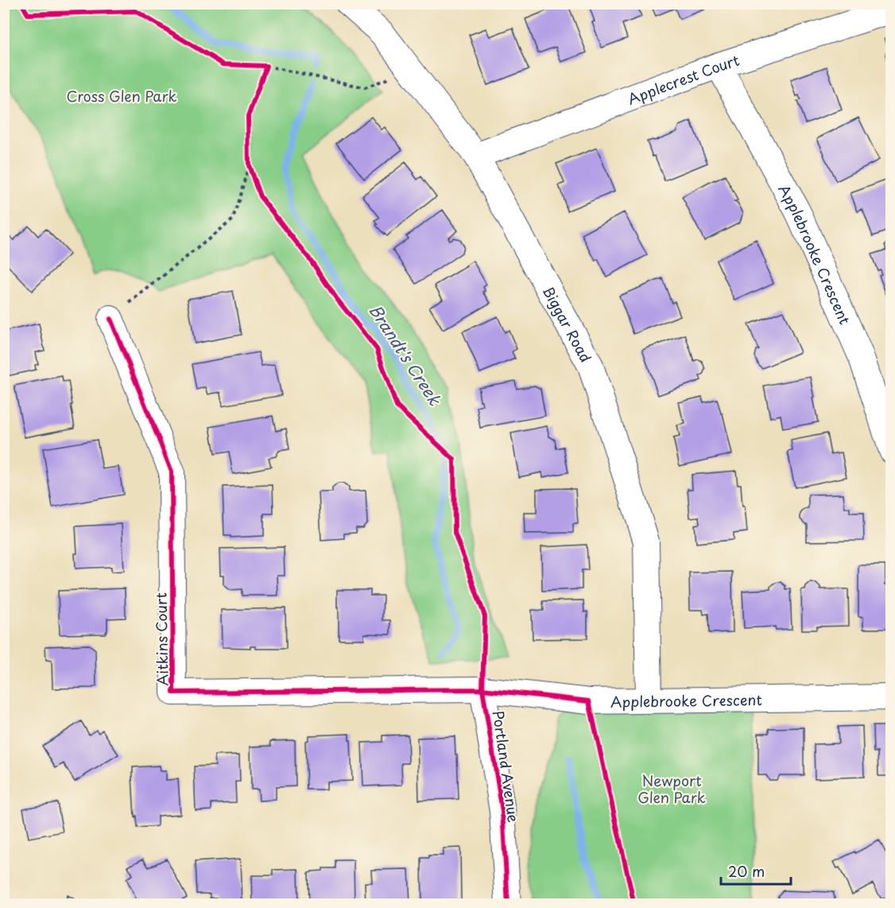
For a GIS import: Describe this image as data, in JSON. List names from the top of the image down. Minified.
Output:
{"streets":{"street":["Applecrest Court","Applebrooke Crescent","Biggar Road","Aitkins Court","Portland Avenue"]},"crossings":[["Applecrest Court","Applebrooke Crescent"],["Applecrest Court","Biggar Road"],["Applebrooke Crescent","Biggar Road"],["Applebrooke Crescent","Aitkins Court"],["Applebrooke Crescent","Portland Avenue"],["Aitkins Court","Portland Avenue"]],"water":["Brandt's Creek"],"parks":["Cross Glen Park","Newport Glen Park"],"scale_bar":"20 m"}
